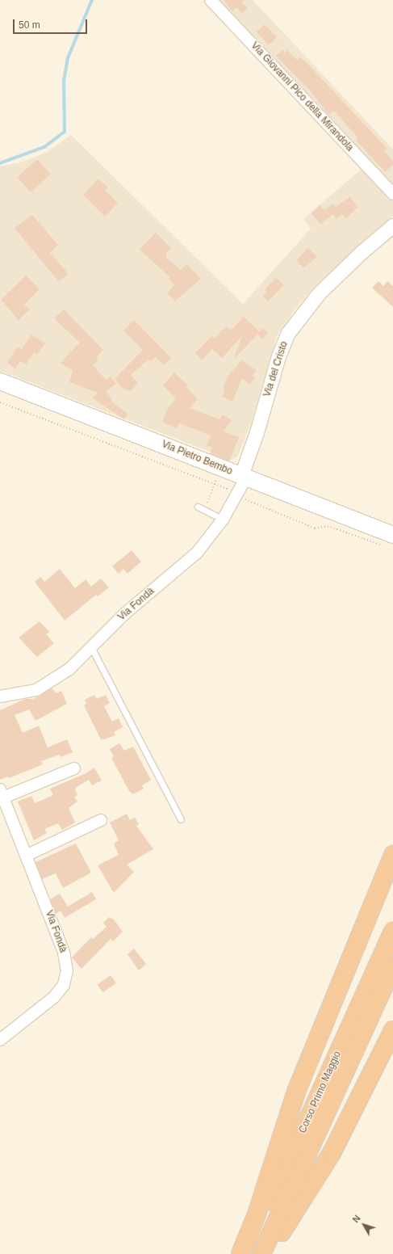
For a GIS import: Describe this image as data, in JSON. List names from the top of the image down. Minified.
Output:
{"streets":{"highway":["Corso Primo Maggio"],"main road":["Via Pietro Bembo"],"street":["Via Giovanni Pico della Mirandola","Via del Cristo","Via Fondà"]},"crossings":[["Via del Cristo","Via Pietro Bembo"],["Via del Cristo","Via Fondà"],["Via Pietro Bembo","Via Fondà"]],"scale_bar":"50 m","north":"top left"}
